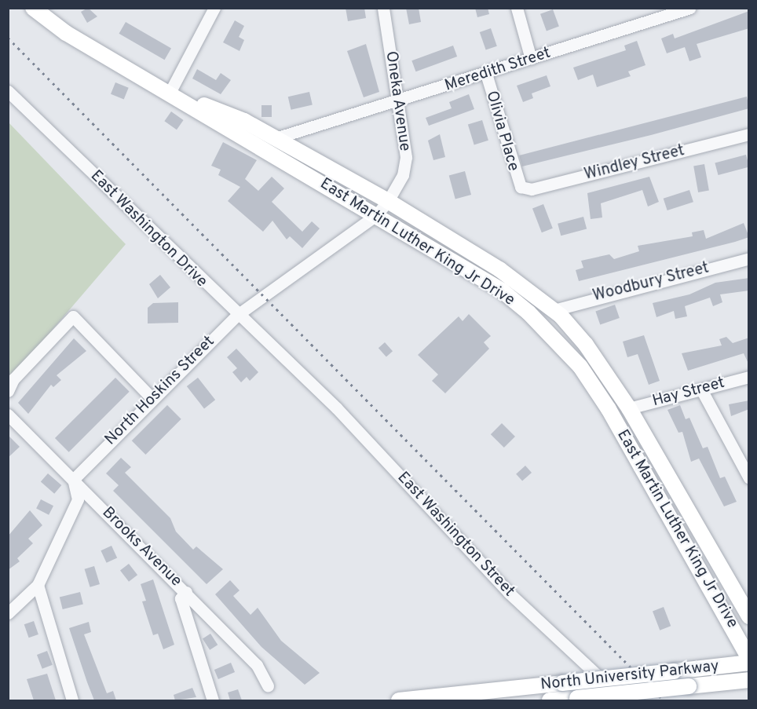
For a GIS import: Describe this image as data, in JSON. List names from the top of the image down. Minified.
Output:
{"streets":{"main road":["East Martin Luther King Jr Drive","North University Parkway"],"street":["Meredith Street","Oneka Avenue","Olivia Place","Windley Street","East Washington Drive","Woodbury Street","North Hoskins Street","Hay Street","East Washington Street","Brooks Avenue"]},"crossings":[["Meredith Street","Oneka Avenue"],["Meredith Street","Olivia Place"],["Meredith Street","East Martin Luther King Jr Drive"],["Oneka Avenue","East Martin Luther King Jr Drive"],["Oneka Avenue","North Hoskins Street"],["Olivia Place","Windley Street"],["East Washington Drive","North Hoskins Street"],["East Washington Drive","East Washington Street"],["East Martin Luther King Jr Drive","Woodbury Street"],["East Martin Luther King Jr Drive","North Hoskins Street"],["East Martin Luther King Jr Drive","Hay Street"],["North Hoskins Street","Brooks Avenue"]]}
